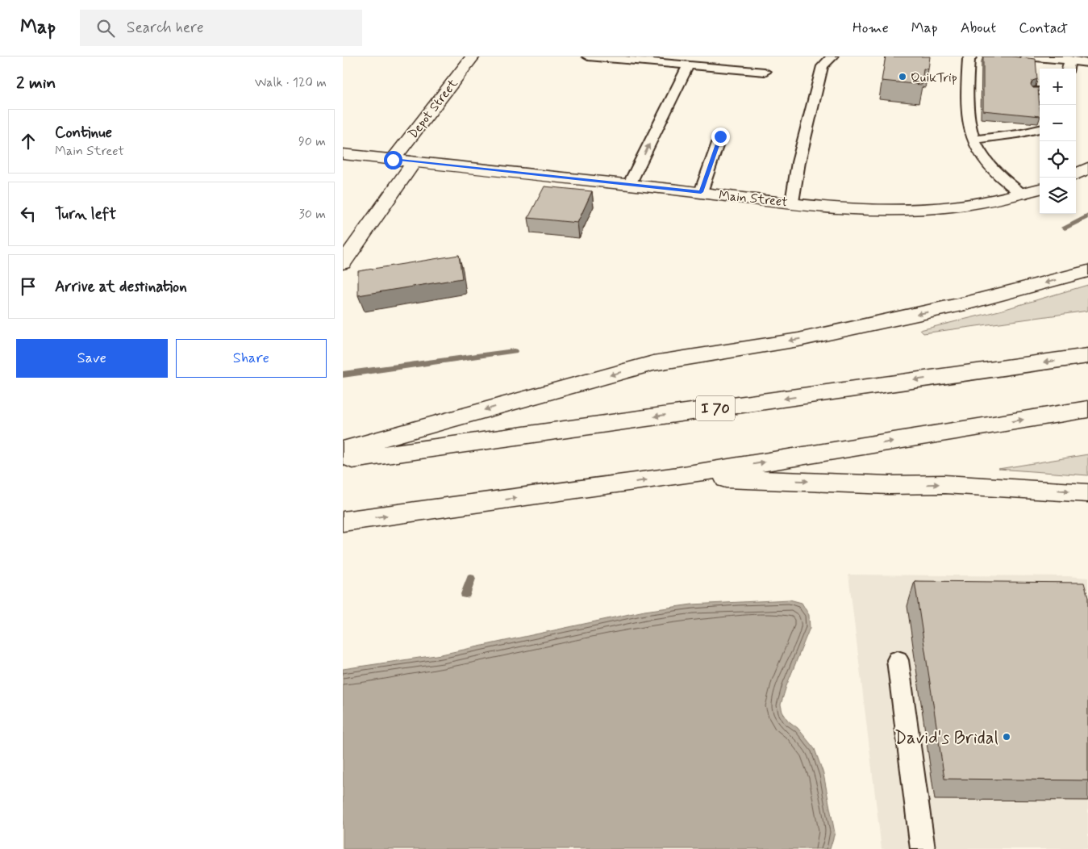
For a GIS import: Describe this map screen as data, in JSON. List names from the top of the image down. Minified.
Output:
{"streets":{"main road":["Depot Street","Main Street","I 70"]},"crossings":[["Depot Street","Main Street"]],"places":["QuikTrip","David's Bridal"],"page":{"header":"Map","search":"Search here","nav":["Home","Map","About","Contact"],"heading":["2 min","Walk · 120 m"],"map_buttons":["+","−"],"list":[["Continue","Main Street","90 m"],["Turn left","30 m"],"Arrive at destination"],"buttons":["Save","Share"]}}
